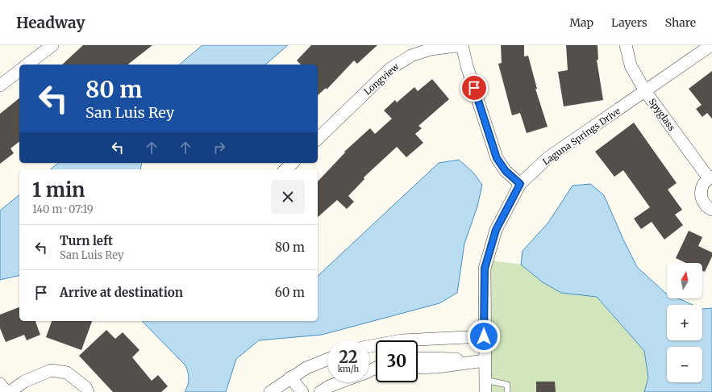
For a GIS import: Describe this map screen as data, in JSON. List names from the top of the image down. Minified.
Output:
{"streets":{"street":["Longview","Spyglass","Laguna Springs Drive"]},"crossings":[["Spyglass","Laguna Springs Drive"]],"north":"top","page":{"header":"Headway","nav":["Map","Layers","Share"],"turn":["80 m","San Luis Rey"],"heading":["1 min","140 m · 07:19"],"list":[{"name":"Turn left","note":"San Luis Rey","value":"80 m"},{"name":"Arrive at destination","value":"60 m"}],"map_buttons":["+","−"],"speed":"22 km/h","limit":"30"}}
